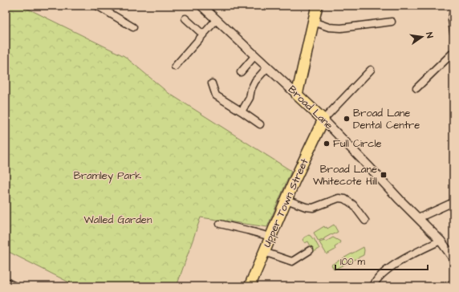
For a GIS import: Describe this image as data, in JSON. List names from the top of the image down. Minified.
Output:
{"streets":{"main road":["Broad Lane","Upper Town Street"]},"crossings":[["Broad Lane","Upper Town Street"]],"parks":["Bramley Park","Walled Garden"],"places":{"other":["Broad Lane Dental Centre","Full Circle"],"transit":["Broad Lane Whitecote Hill"]},"scale_bar":"100 m","north":"right"}
